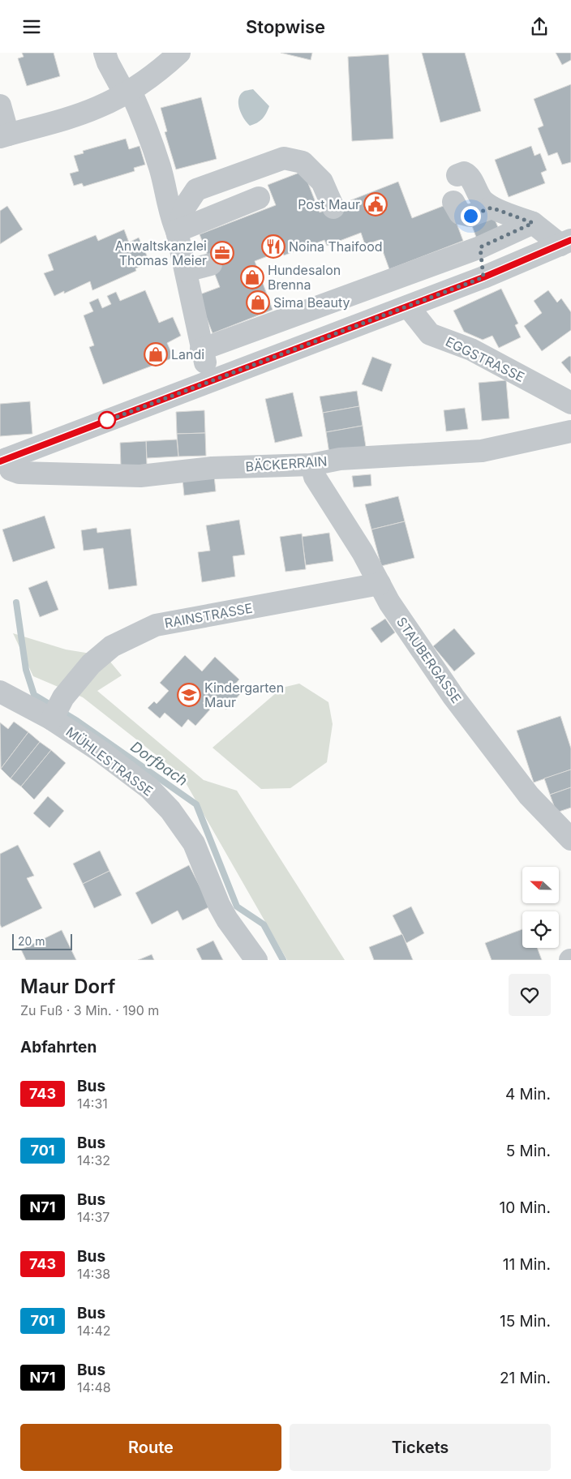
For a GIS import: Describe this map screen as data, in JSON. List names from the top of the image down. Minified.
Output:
{"streets":{"street":["EGGSTRASSE","BÄCKERRAIN","RAINSTRASSE","STAUBERGASSE","MÜHLESTRASSE"]},"crossings":[["BÄCKERRAIN","STAUBERGASSE"],["RAINSTRASSE","STAUBERGASSE"],["RAINSTRASSE","MÜHLESTRASSE"]],"water":["Dorfbach"],"places":{"public building":["Post Maur"],"restaurant":["Noina Thaifood"],"office":["Anwaltskanzlei Thomas Meier"],"shop":["Hundesalon Brenna","Sima Beauty","Landi"],"school or university":["Kindergarten Maur"]},"lines":["bus line 743"],"scale_bar":"20 m","north":"left","page":{"header":"Stopwise","scale":"20 m","heading":[["Maur Dorf","Zu Fuß · 3 Min. · 190 m"],"Abfahrten"],"list":[{"mark":"743","name":"Bus","note":"14:31","value":"4 Min."},{"mark":"701","name":"Bus","note":"14:32","value":"5 Min."},{"mark":"N71","name":"Bus","note":"14:37","value":"10 Min."},{"mark":"743","name":"Bus","note":"14:38","value":"11 Min."},{"mark":"701","name":"Bus","note":"14:42","value":"15 Min."},{"mark":"N71","name":"Bus","note":"14:48","value":"21 Min."}],"buttons":["Route","Tickets"]}}
